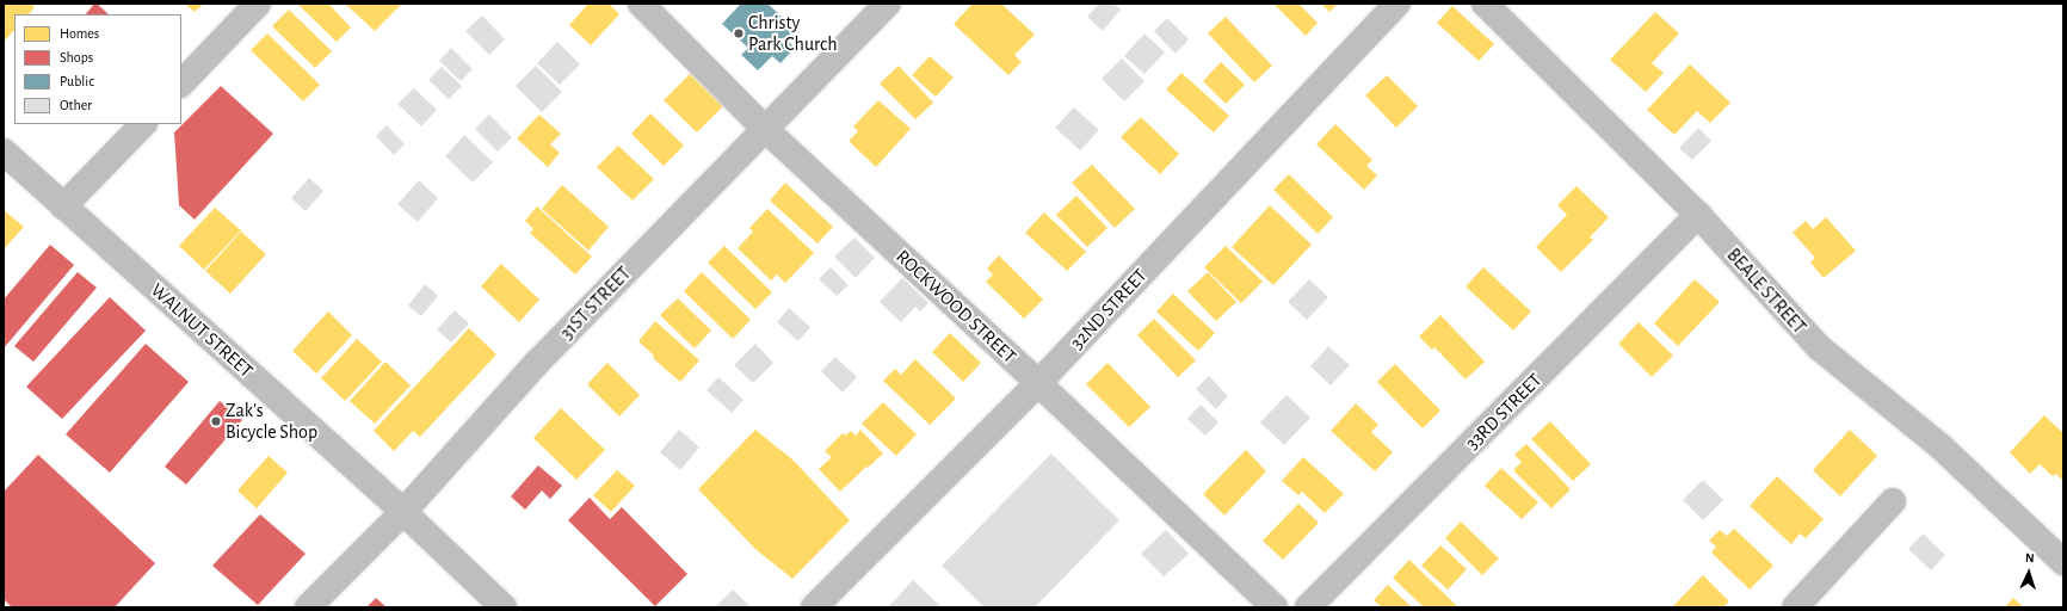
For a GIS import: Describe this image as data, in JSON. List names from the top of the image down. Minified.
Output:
{"streets":{"street":["BEALE STREET","31ST STREET","ROCKWOOD STREET","32ND STREET","WALNUT STREET","33RD STREET"]},"crossings":[["BEALE STREET","33RD STREET"],["31ST STREET","ROCKWOOD STREET"],["31ST STREET","WALNUT STREET"],["ROCKWOOD STREET","32ND STREET"]],"places":["Christy Park Church","Zak's Bicycle Shop"],"legend":["Homes","Shops","Public","Other"],"north":"top"}
